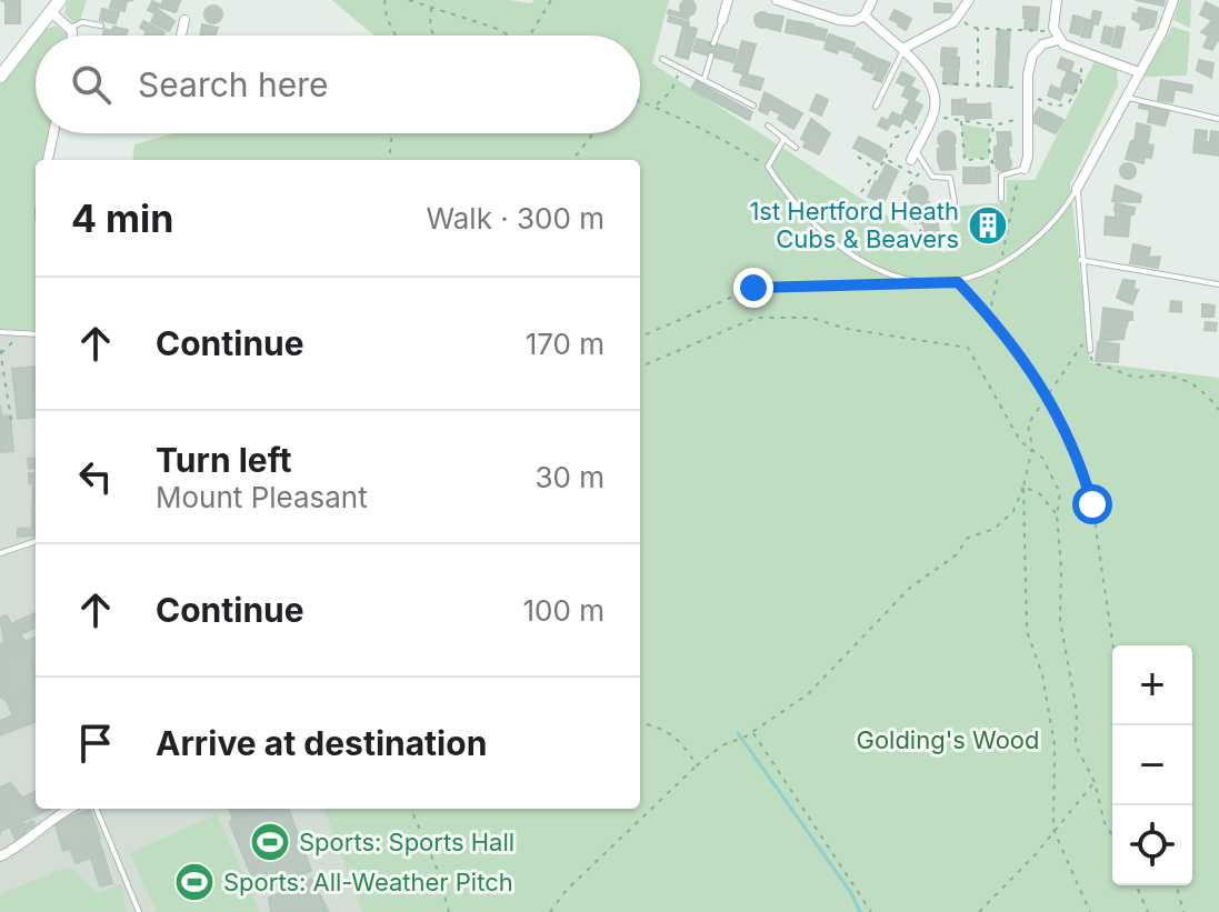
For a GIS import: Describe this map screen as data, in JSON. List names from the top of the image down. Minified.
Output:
{"parks":["Golding's Wood"],"places":{"building":["1st Hertford Heath Cubs & Beavers"],"sports":["Sports: Sports Hall","Sports: All-Weather Pitch"]},"page":{"search":"Search here","heading":["4 min","Walk · 300 m"],"list":[["Continue","170 m"],["Turn left","Mount Pleasant","30 m"],["Continue","100 m"],"Arrive at destination"],"map_buttons":["+","−"]}}
